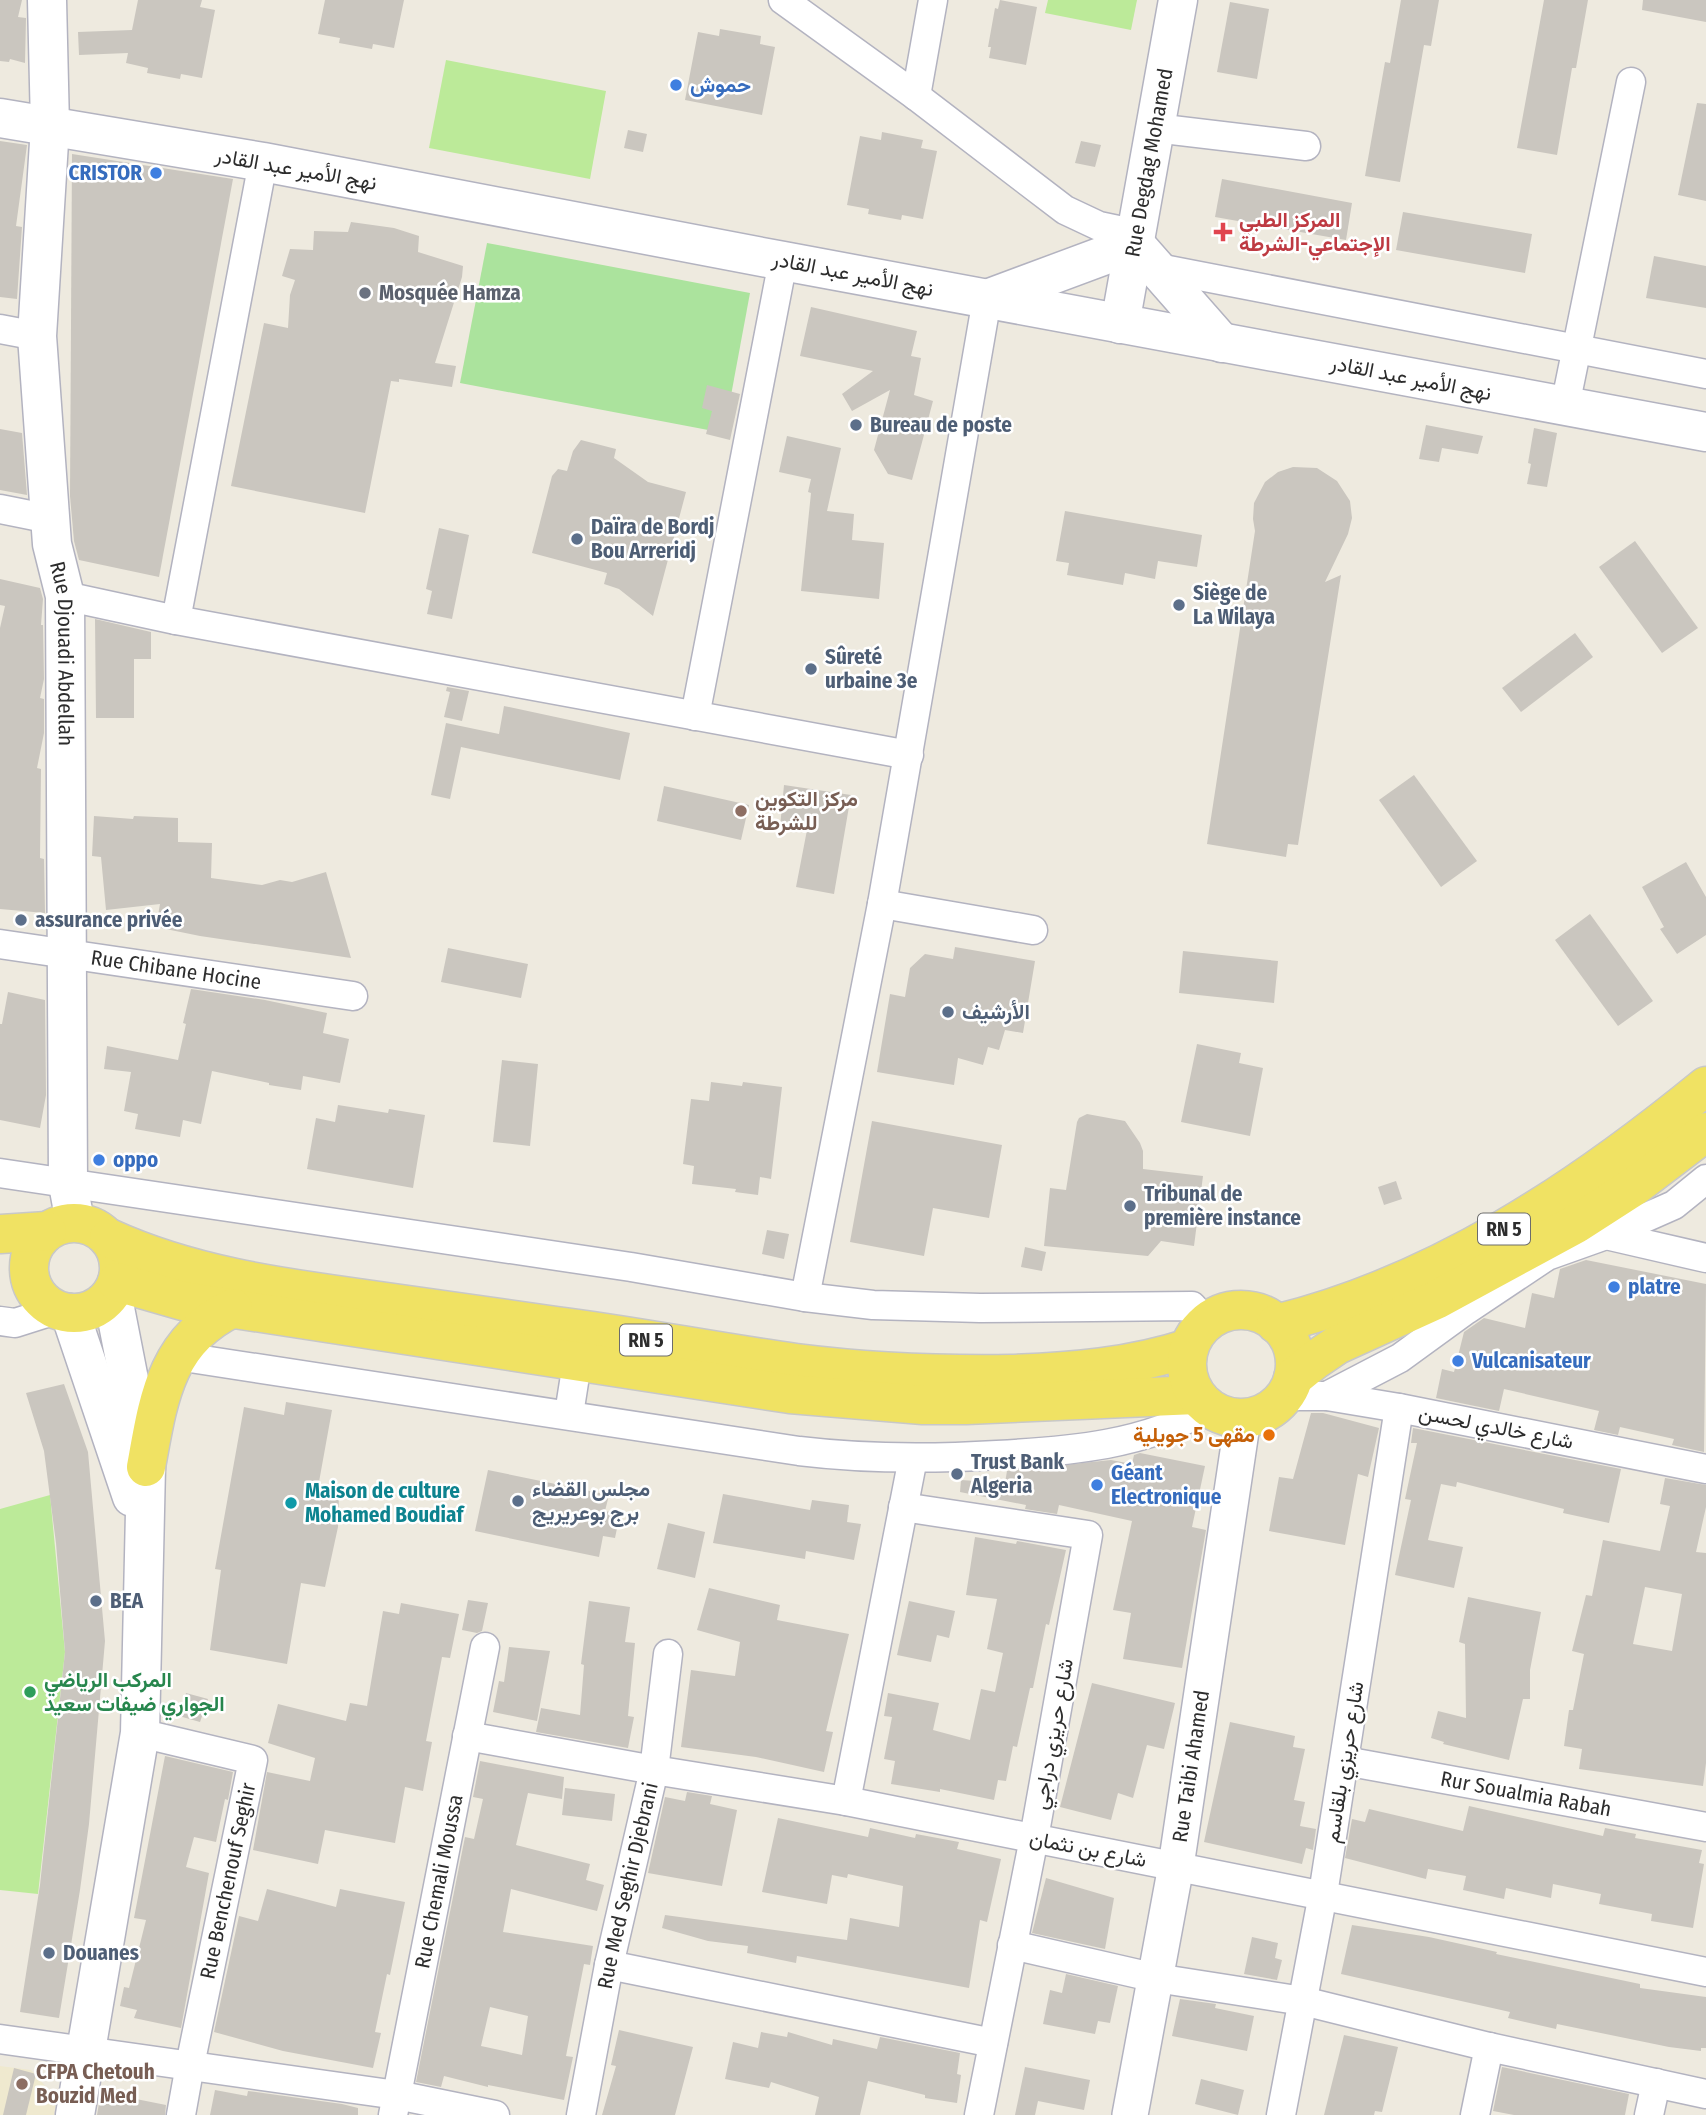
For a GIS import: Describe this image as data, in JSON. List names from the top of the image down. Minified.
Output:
{"streets":{"main road":["Rue Degdag Mohamed","نهج الأمير عبد القادر","Rue Djouadi Abdellah","RN 5"],"street":["Rue Chibane Hocine","شارع خالدي لحسن","شارع حريزي دراجي","شارع حريزي بلقاسم","Rue Taibi Ahamed","Rur Soualmia Rabah","شارع بن نثمان","Rue Benchenouf Seghir","Rue Chemali Moussa","Rue Med Seghir Djebrani"]},"crossings":[["Rue Degdag Mohamed","نهج الأمير عبد القادر"],["نهج الأمير عبد القادر","Rue Djouadi Abdellah"],["Rue Djouadi Abdellah","Rue Chibane Hocine"],["Rue Djouadi Abdellah","RN 5"],["RN 5","شارع خالدي لحسن"],["RN 5","Rue Taibi Ahamed"],["شارع خالدي لحسن","شارع حريزي بلقاسم"],["شارع خالدي لحسن","Rue Taibi Ahamed"],["شارع حريزي دراجي","شارع بن نثمان"],["شارع حريزي بلقاسم","Rur Soualmia Rabah"],["شارع حريزي بلقاسم","شارع بن نثمان"],["Rue Taibi Ahamed","شارع بن نثمان"],["شارع بن نثمان","Rue Chemali Moussa"],["شارع بن نثمان","Rue Med Seghir Djebrani"]],"places":{"other":["حموش","CRISTOR","Mosquée Hamza","Bureau de poste","Daïra de Bordj Bou Arreridj","Siège de La Wilaya","Sûreté urbaine 3e","مركز التكوين للشرطة","assurance privée","الأرشيف","oppo","Tribunal de première instance","platre","Vulcanisateur","مقهى 5 جويلية","Trust Bank Algeria","Géant Electronique","مجلس القضاء برج بوعريريج","Maison de culture Mohamed Boudiaf","BEA","المركب الرياضي الجواري ضيفات سعيد","Douanes","CFPA Chetouh Bouzid Med"],"health":["المركز الطبي الإجتماعي-الشرطة"]}}
